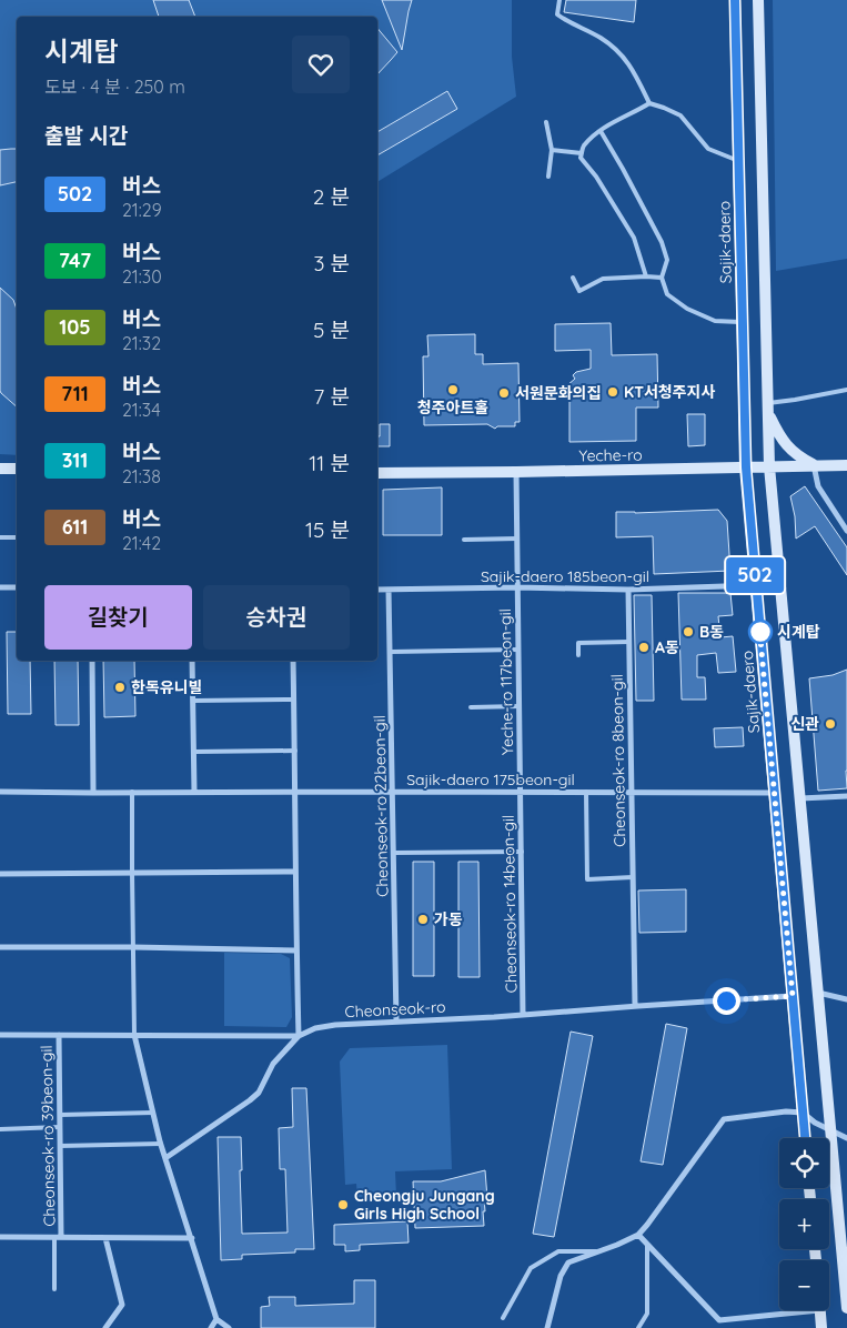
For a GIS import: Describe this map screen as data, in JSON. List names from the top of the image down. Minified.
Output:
{"streets":{"main road":["Sajik-daero","Yeche-ro"],"street":["Sajik-daero 185beon-gil","Yeche-ro 117beon-gil","Cheonseok-ro 8beon-gil","Sajik-daero 175beon-gil","Cheonseok-ro 22beon-gil","Cheonseok-ro 14beon-gil","Cheonseok-ro","Cheonseok-ro 39beon-gil"]},"crossings":[["Sajik-daero","Yeche-ro"],["Sajik-daero","Sajik-daero 185beon-gil"],["Sajik-daero","Sajik-daero 175beon-gil"],["Sajik-daero","Cheonseok-ro"],["Yeche-ro","Yeche-ro 117beon-gil"],["Sajik-daero 185beon-gil","Yeche-ro 117beon-gil"],["Sajik-daero 185beon-gil","Cheonseok-ro 8beon-gil"],["Sajik-daero 185beon-gil","Cheonseok-ro 22beon-gil"],["Yeche-ro 117beon-gil","Sajik-daero 175beon-gil"],["Yeche-ro 117beon-gil","Cheonseok-ro 14beon-gil"],["Cheonseok-ro 8beon-gil","Sajik-daero 175beon-gil"],["Cheonseok-ro 8beon-gil","Cheonseok-ro"],["Sajik-daero 175beon-gil","Cheonseok-ro 22beon-gil"],["Sajik-daero 175beon-gil","Cheonseok-ro 14beon-gil"],["Cheonseok-ro 22beon-gil","Cheonseok-ro"],["Cheonseok-ro 14beon-gil","Cheonseok-ro"],["Cheonseok-ro","Cheonseok-ro 39beon-gil"]],"places":["청주아트홀","KT서청주지사","서원문화의집","B동","시계탑","A동","한독유니빌","신관","가동","Cheongju Jungang Girls High School"],"lines":["bus line 502"],"page":{"on_map":"502","heading":[["시계탑","도보 · 4 분 · 250 m"],"출발 시간"],"list":[{"mark":"502","name":"버스","note":"21:29","value":"2 분"},{"mark":"747","name":"버스","note":"21:30","value":"3 분"},{"mark":"105","name":"버스","note":"21:32","value":"5 분"},{"mark":"711","name":"버스","note":"21:34","value":"7 분"},{"mark":"311","name":"버스","note":"21:38","value":"11 분"},{"mark":"611","name":"버스","note":"21:42","value":"15 분"}],"buttons":["길찾기","승차권"],"map_buttons":["+","−"]}}
